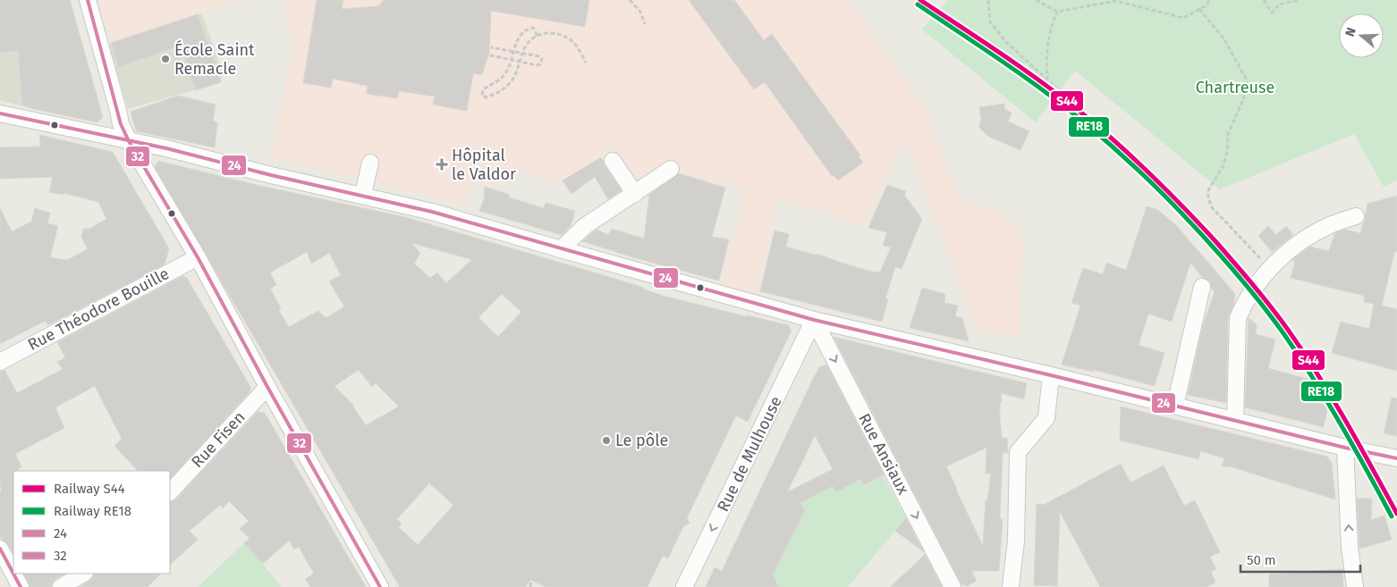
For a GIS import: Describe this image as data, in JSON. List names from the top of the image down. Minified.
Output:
{"streets":{"street":["Rue Théodore Bouille","Rue Fisen","Rue de Mulhouse","Rue Ansiaux"]},"crossings":[["Rue de Mulhouse","Rue Ansiaux"]],"one_way":["Rue de Mulhouse","Rue Ansiaux"],"parks":["Chartreuse"],"places":{"other":["École Saint Remacle","Le pôle"],"health":["Hôpital le Valdor"]},"lines":["rail line S44","transit line 32","rail line RE18","transit line 24"],"legend":["Railway S44","Railway RE18","24","32"],"scale_bar":"50 m","north":"left"}
